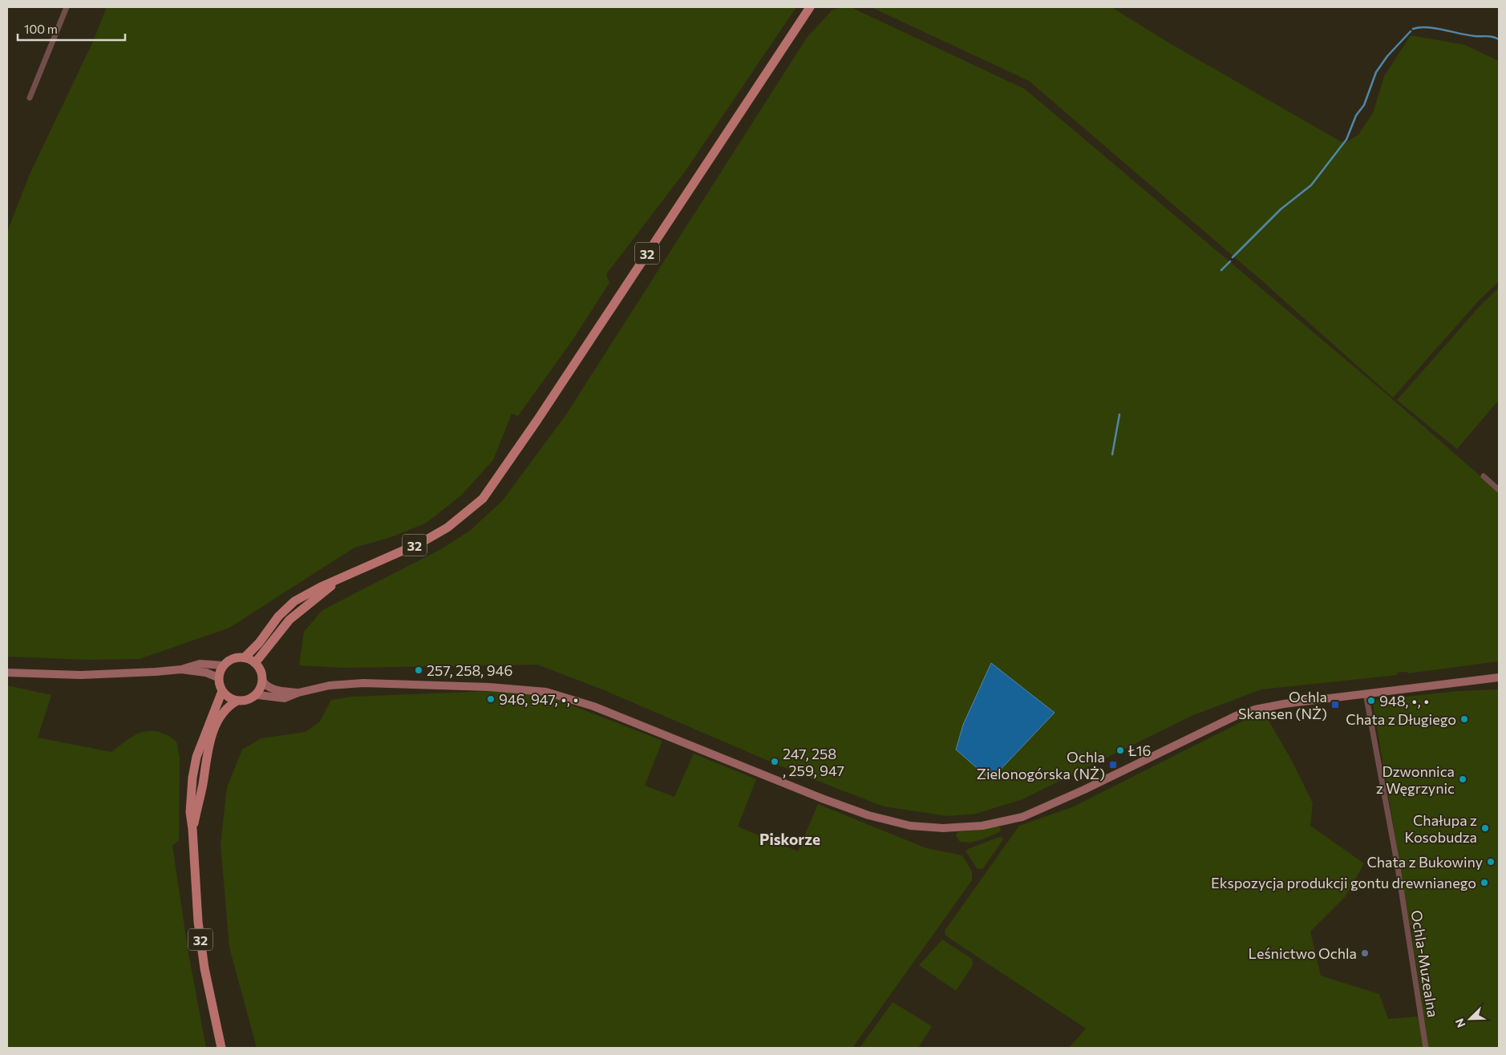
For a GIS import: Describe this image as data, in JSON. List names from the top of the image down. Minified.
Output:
{"streets":{"main road":["32"],"street":["Ochla-Muzealna"]},"districts":["Piskorze"],"places":{"other":["257, 258, 946","946, 947, •, •","948, •, •","Chata z Długiego","Ł16","247, 258 , 259, 947","Dzwonnica z Węgrzynic","Chałupa z Kosobudza","Chata z Bukowiny","Ekspozycja produkcji gontu drewnianego","Leśnictwo Ochla"],"transit":["Ochla Skansen (NŻ)","Ochla Zielonogórska (NŻ)"]},"scale_bar":"100 m","north":"bottom left"}
